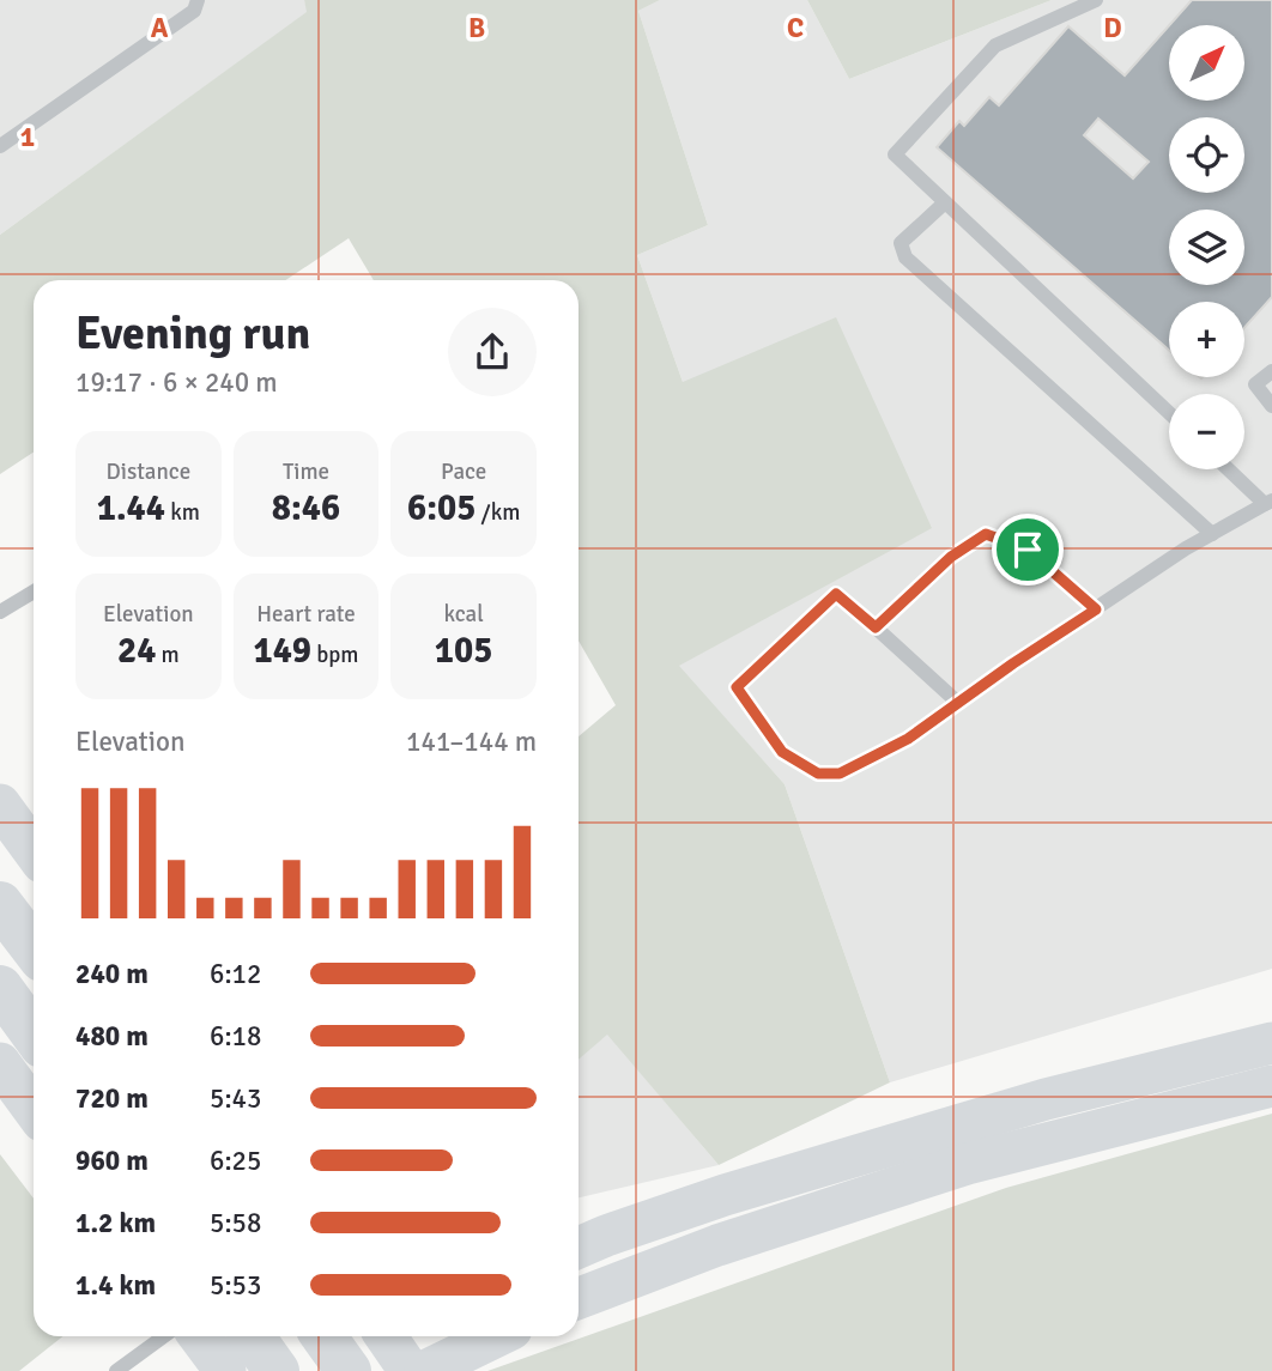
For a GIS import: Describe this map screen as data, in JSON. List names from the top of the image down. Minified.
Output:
{"north":"top right","page":{"map_buttons":["+","−"],"heading":["Evening run","19:17 · 6 × 240 m"],"stats":[["Distance","1.44 km"],["Time","8:46"],["Pace","6:05 /km"],["Elevation","24 m"],["Heart rate","149 bpm"],["kcal","105"]],"chart":["Elevation","141–144 m"],"list":[{"name":"240 m","note":"6:12"},{"name":"480 m","note":"6:18"},{"name":"720 m","note":"5:43"},{"name":"960 m","note":"6:25"},{"name":"1.2 km","note":"5:58"},{"name":"1.4 km","note":"5:53"}]},"grid":{"columns":["A","B","C","D"],"rows":["1"]}}
